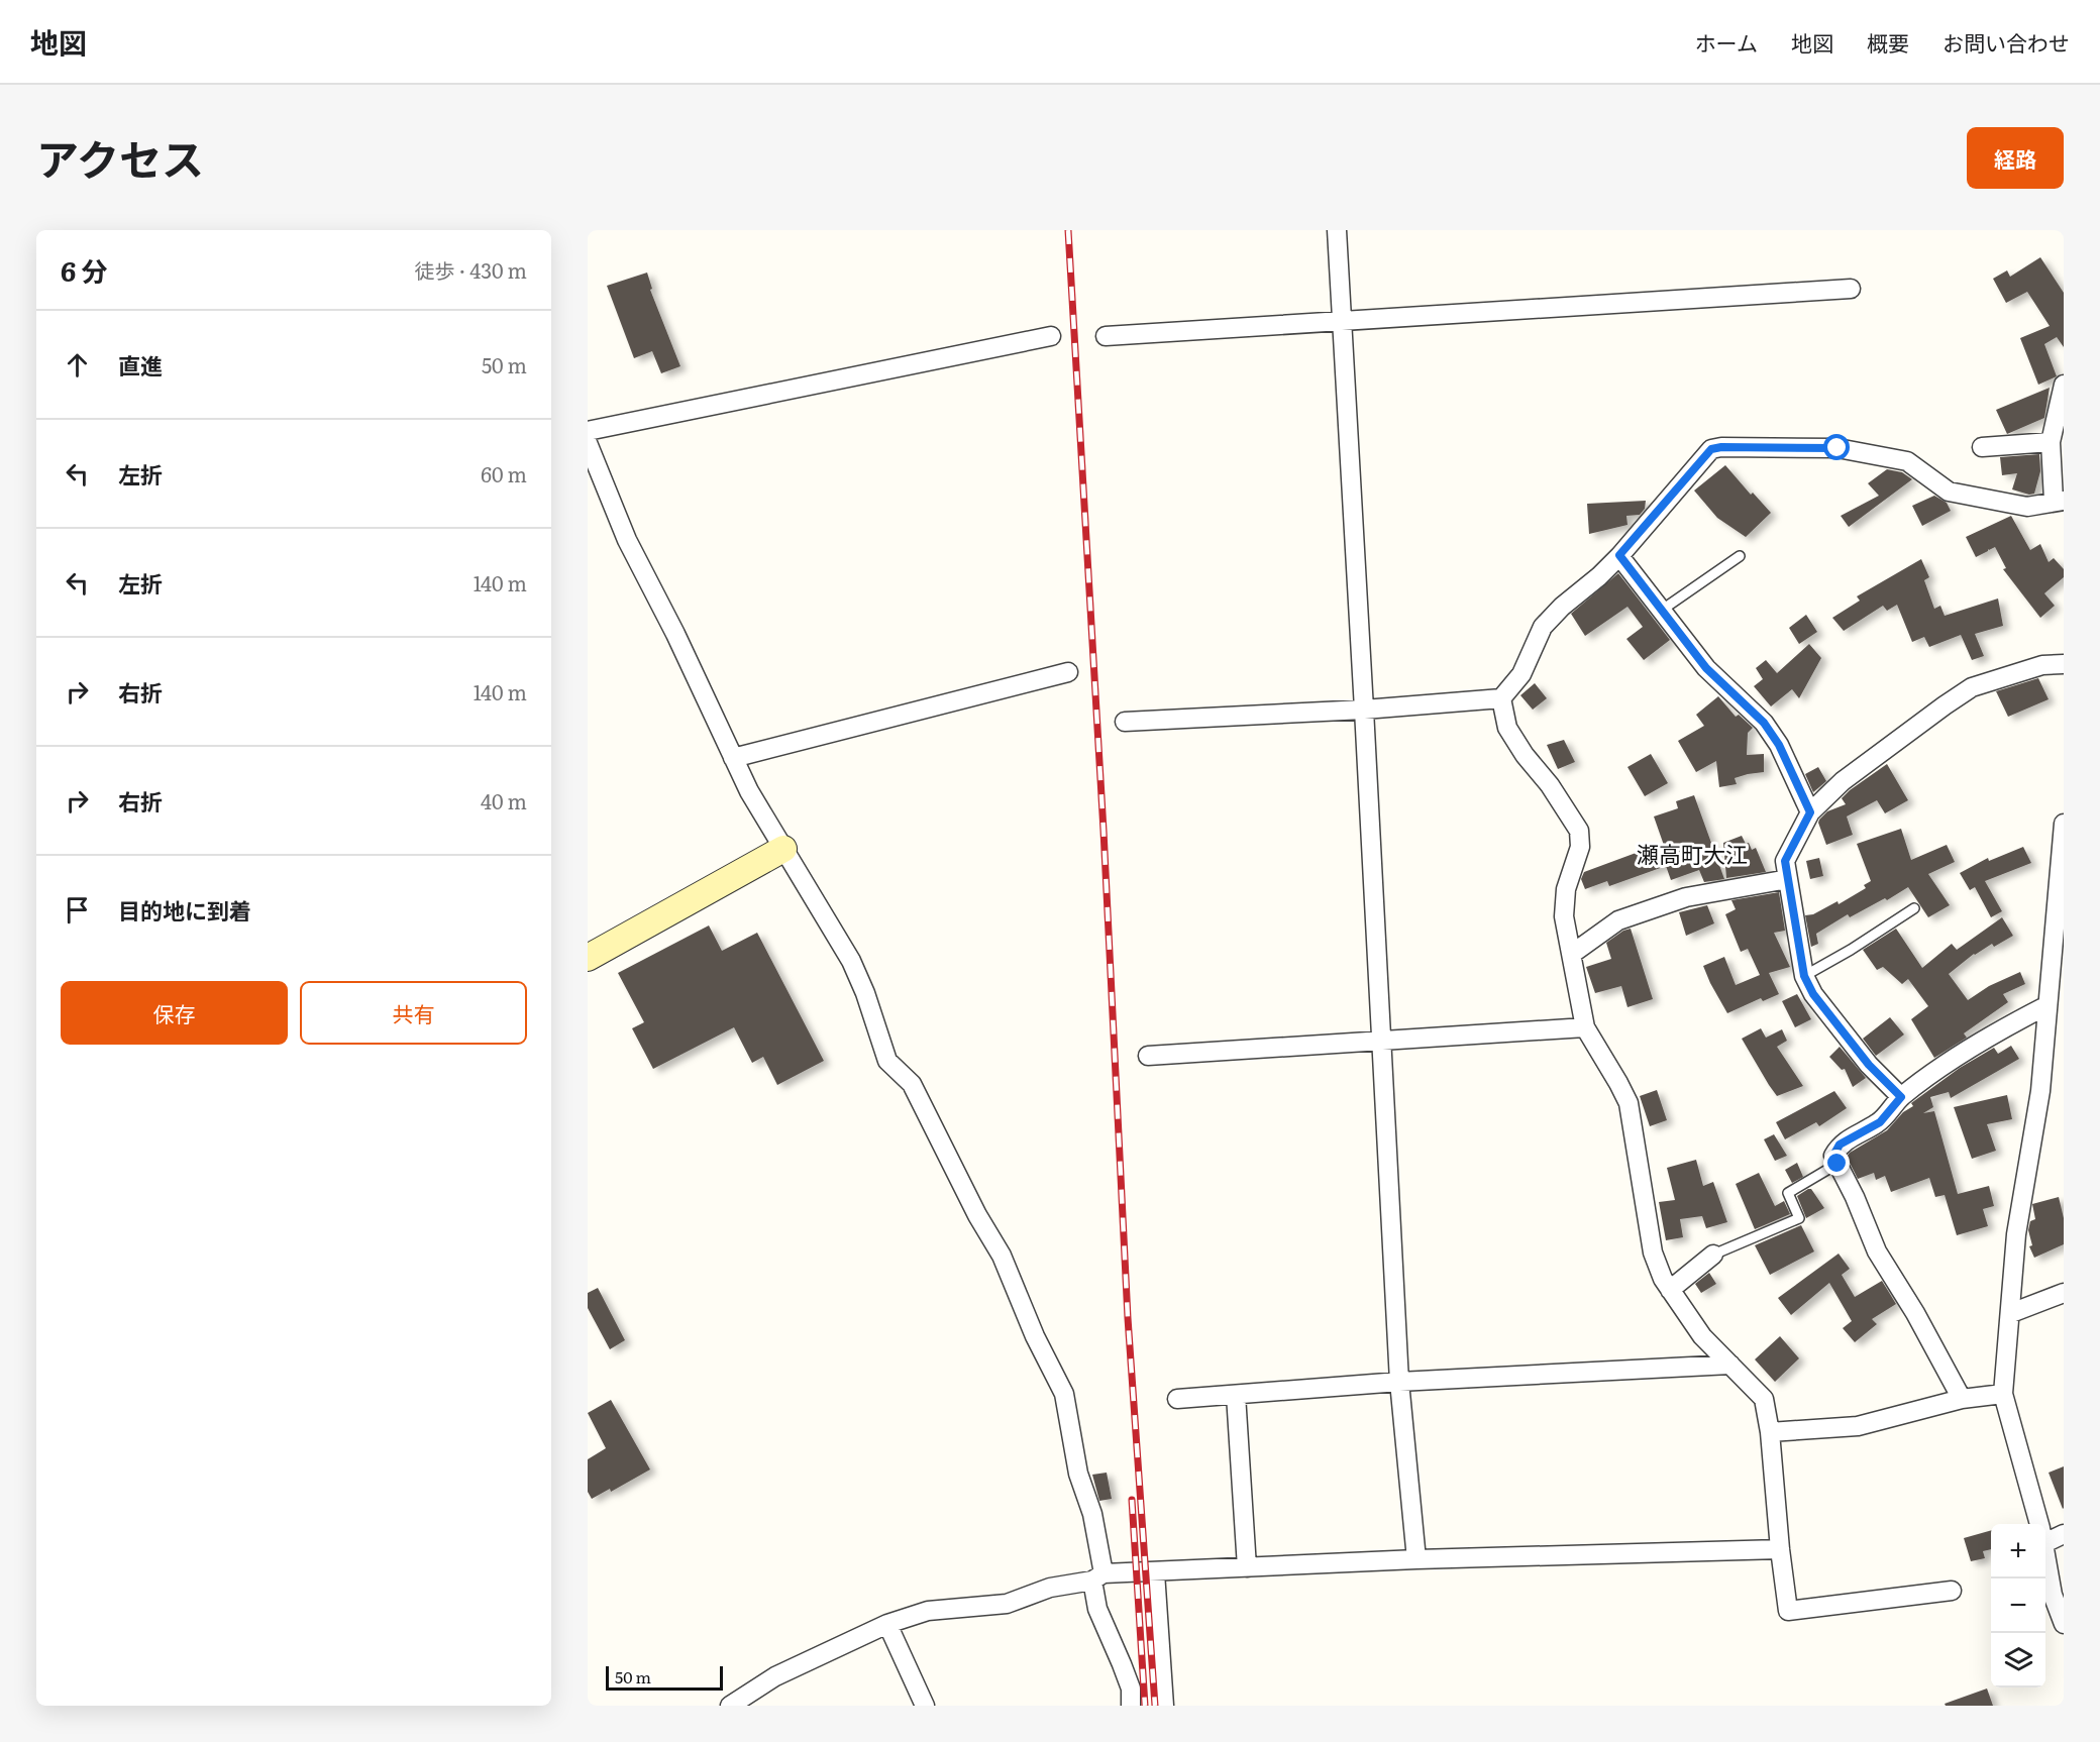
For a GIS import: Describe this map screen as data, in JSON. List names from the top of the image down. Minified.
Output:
{"districts":["瀬高町大江"],"scale_bar":"50 m","page":{"header":"地図","nav":["ホーム","地図","概要","お問い合わせ"],"title":"アクセス","buttons":["経路",["保存","共有"]],"heading":["6 分","徒歩 · 430 m"],"list":[["直進","50 m"],["左折","60 m"],["左折","140 m"],["右折","140 m"],["右折","40 m"],"目的地に到着"],"map_buttons":["+","−"],"scale":"50 m"}}
